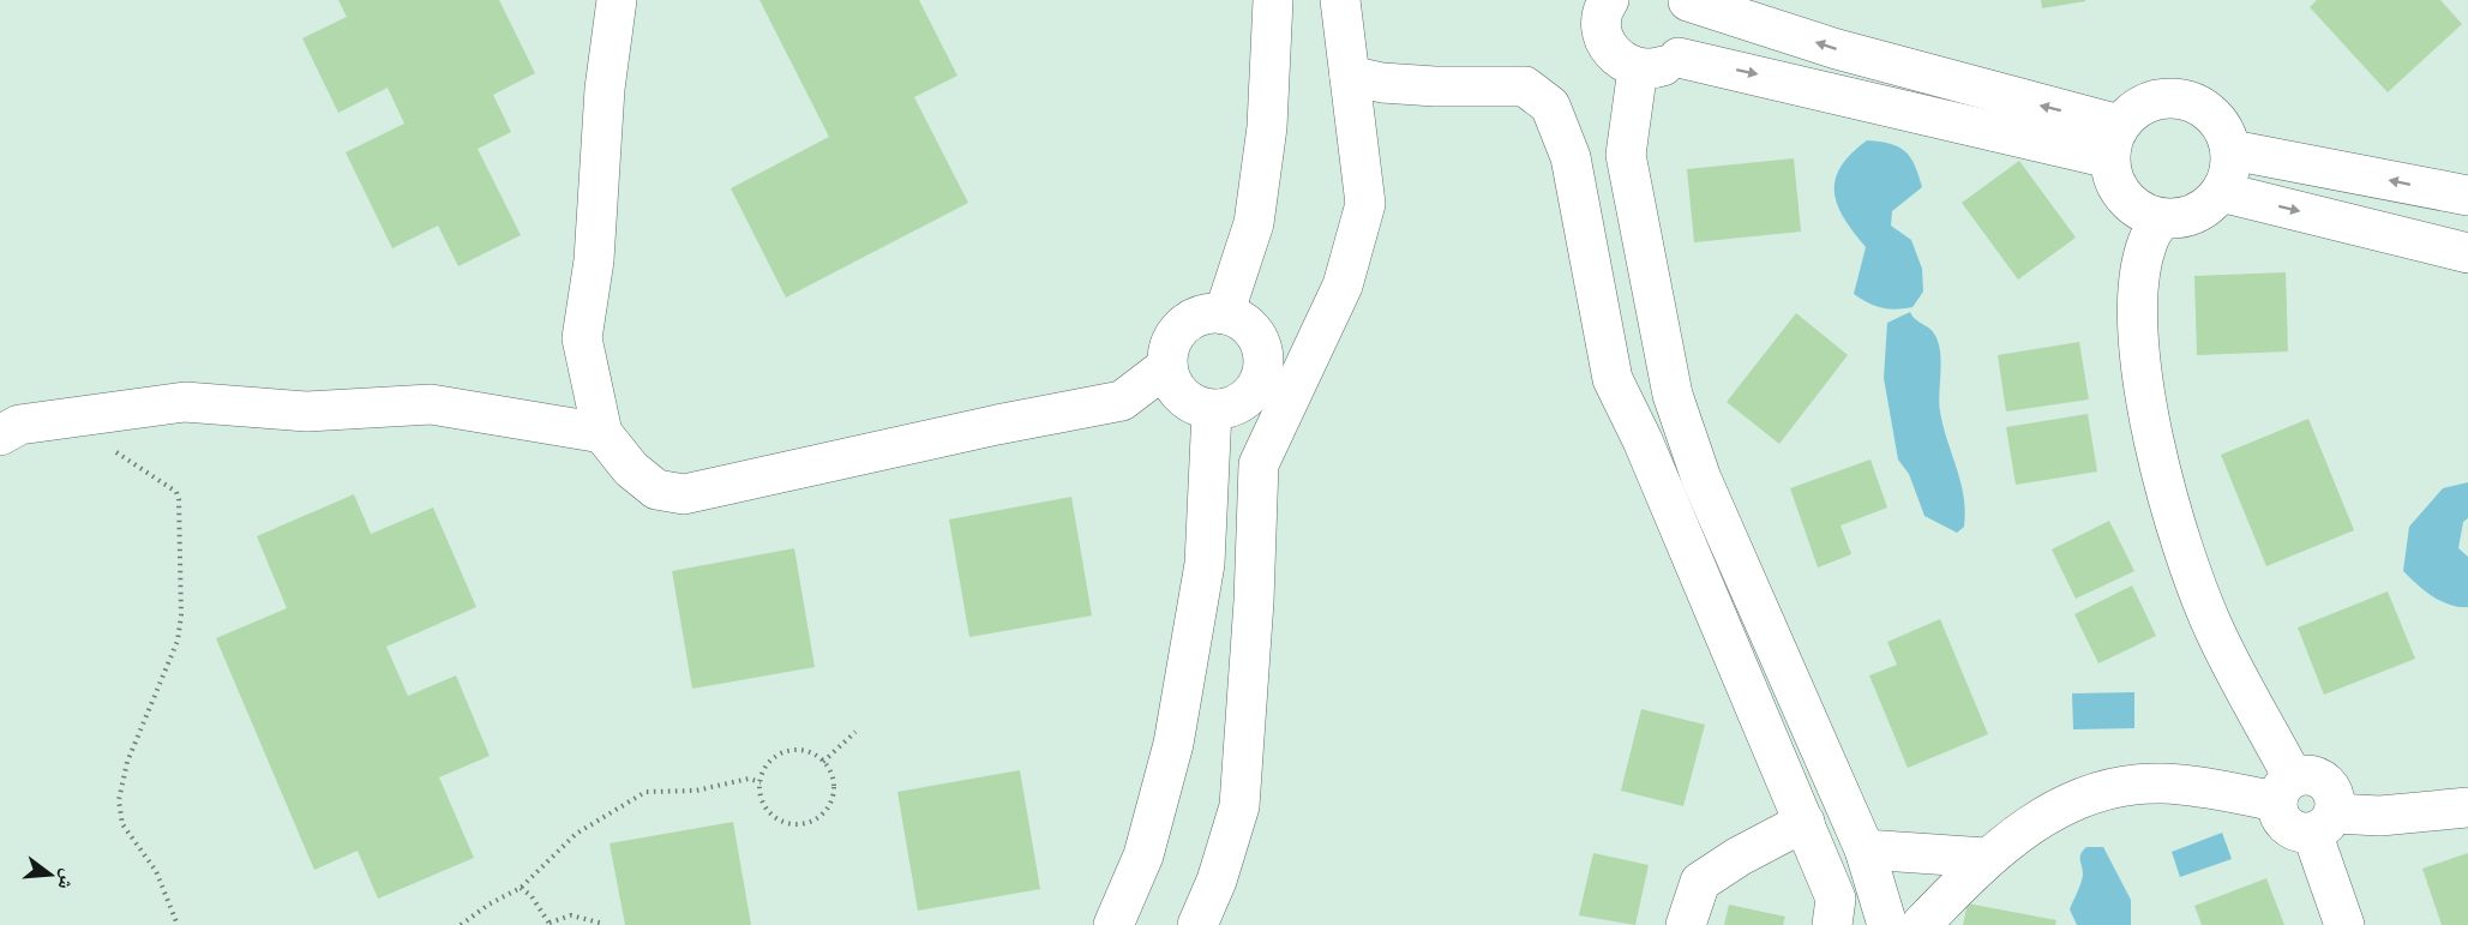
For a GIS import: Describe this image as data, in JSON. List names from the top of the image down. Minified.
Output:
{"north":"right"}
